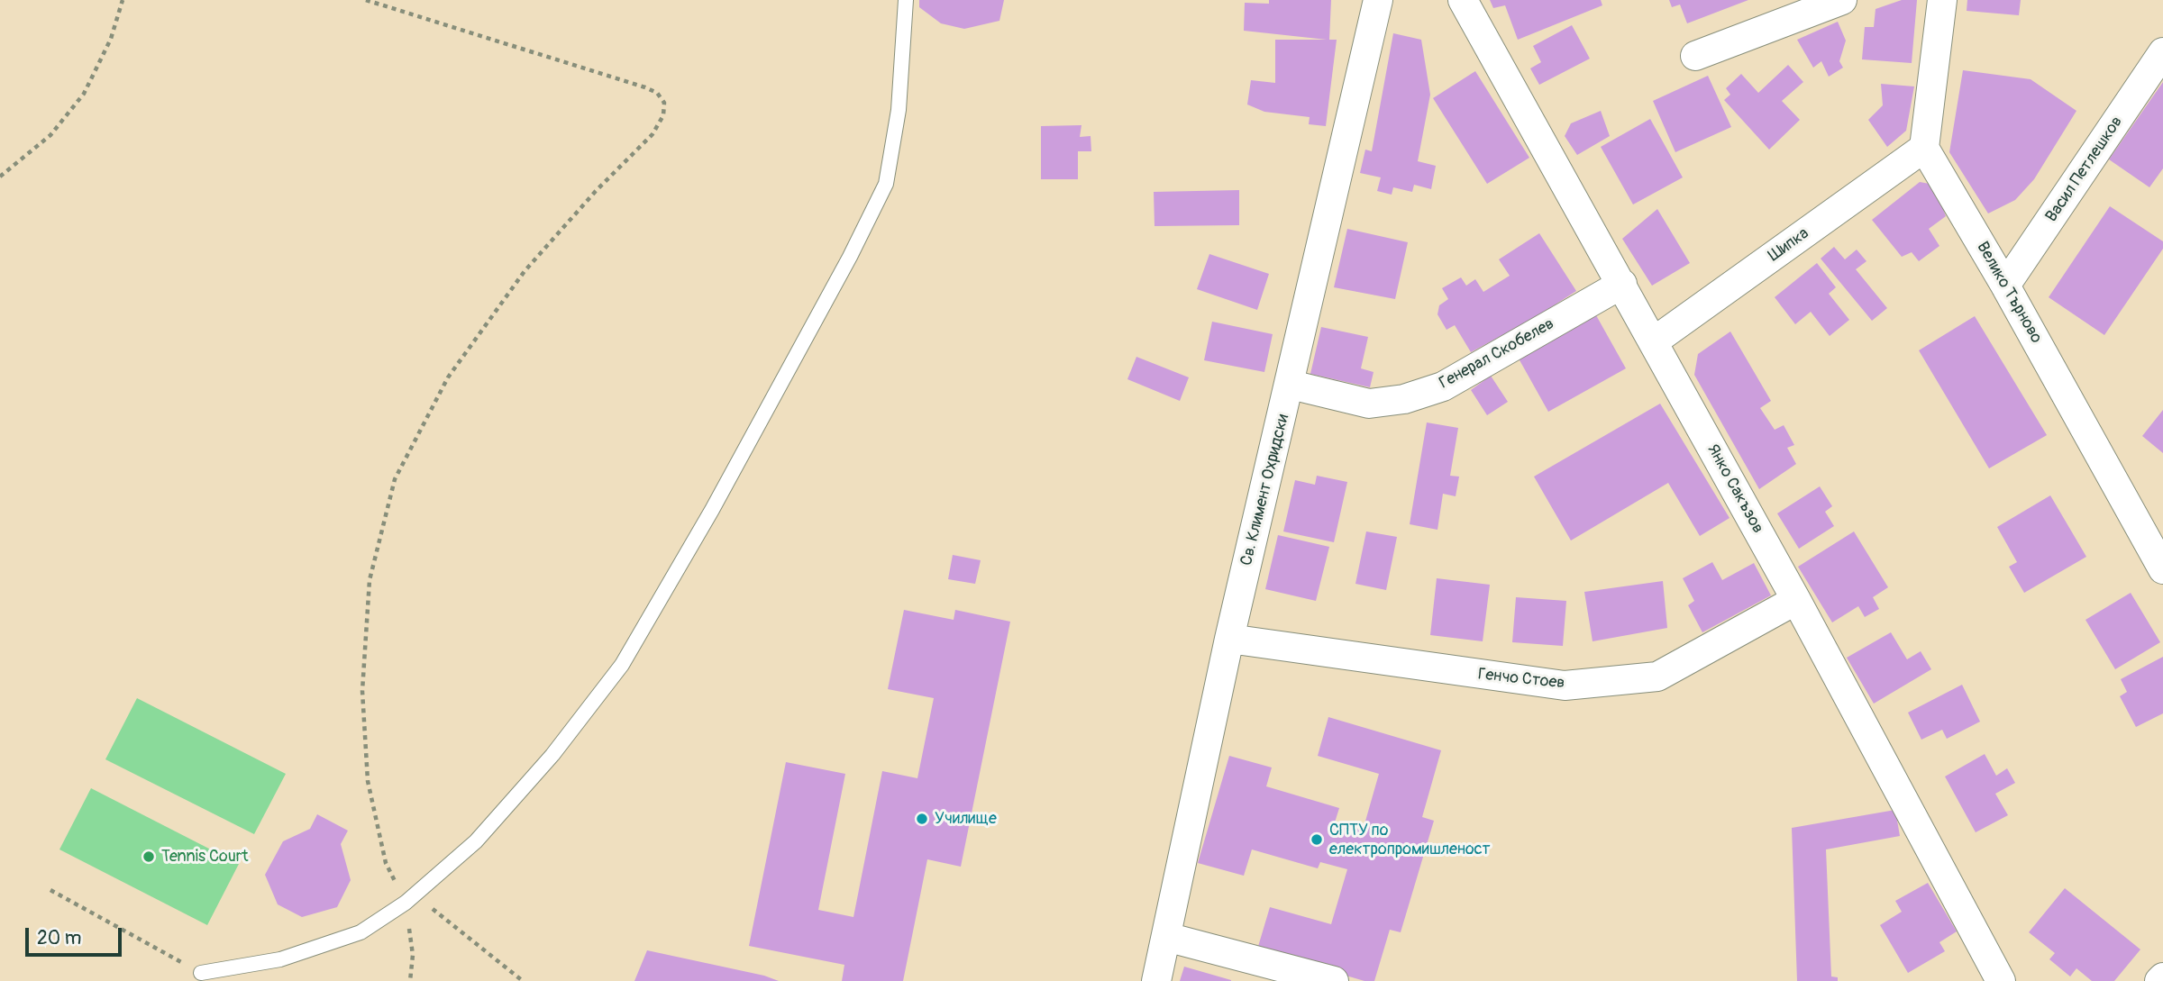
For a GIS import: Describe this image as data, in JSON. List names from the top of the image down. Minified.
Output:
{"streets":{"street":["Васил Петлешков","Шипка","Велико Търново","Генерал Скобелев","Янко Сакъзов","Св. Климент Охридски","Генчо Стоев"]},"crossings":[["Васил Петлешков","Велико Търново"],["Шипка","Велико Търново"],["Шипка","Янко Сакъзов"],["Генерал Скобелев","Янко Сакъзов"],["Генерал Скобелев","Св. Климент Охридски"],["Янко Сакъзов","Генчо Стоев"],["Св. Климент Охридски","Генчо Стоев"]],"places":["Училище","СПТУ по електропромишленост","Tennis Court"],"scale_bar":"20 m"}
